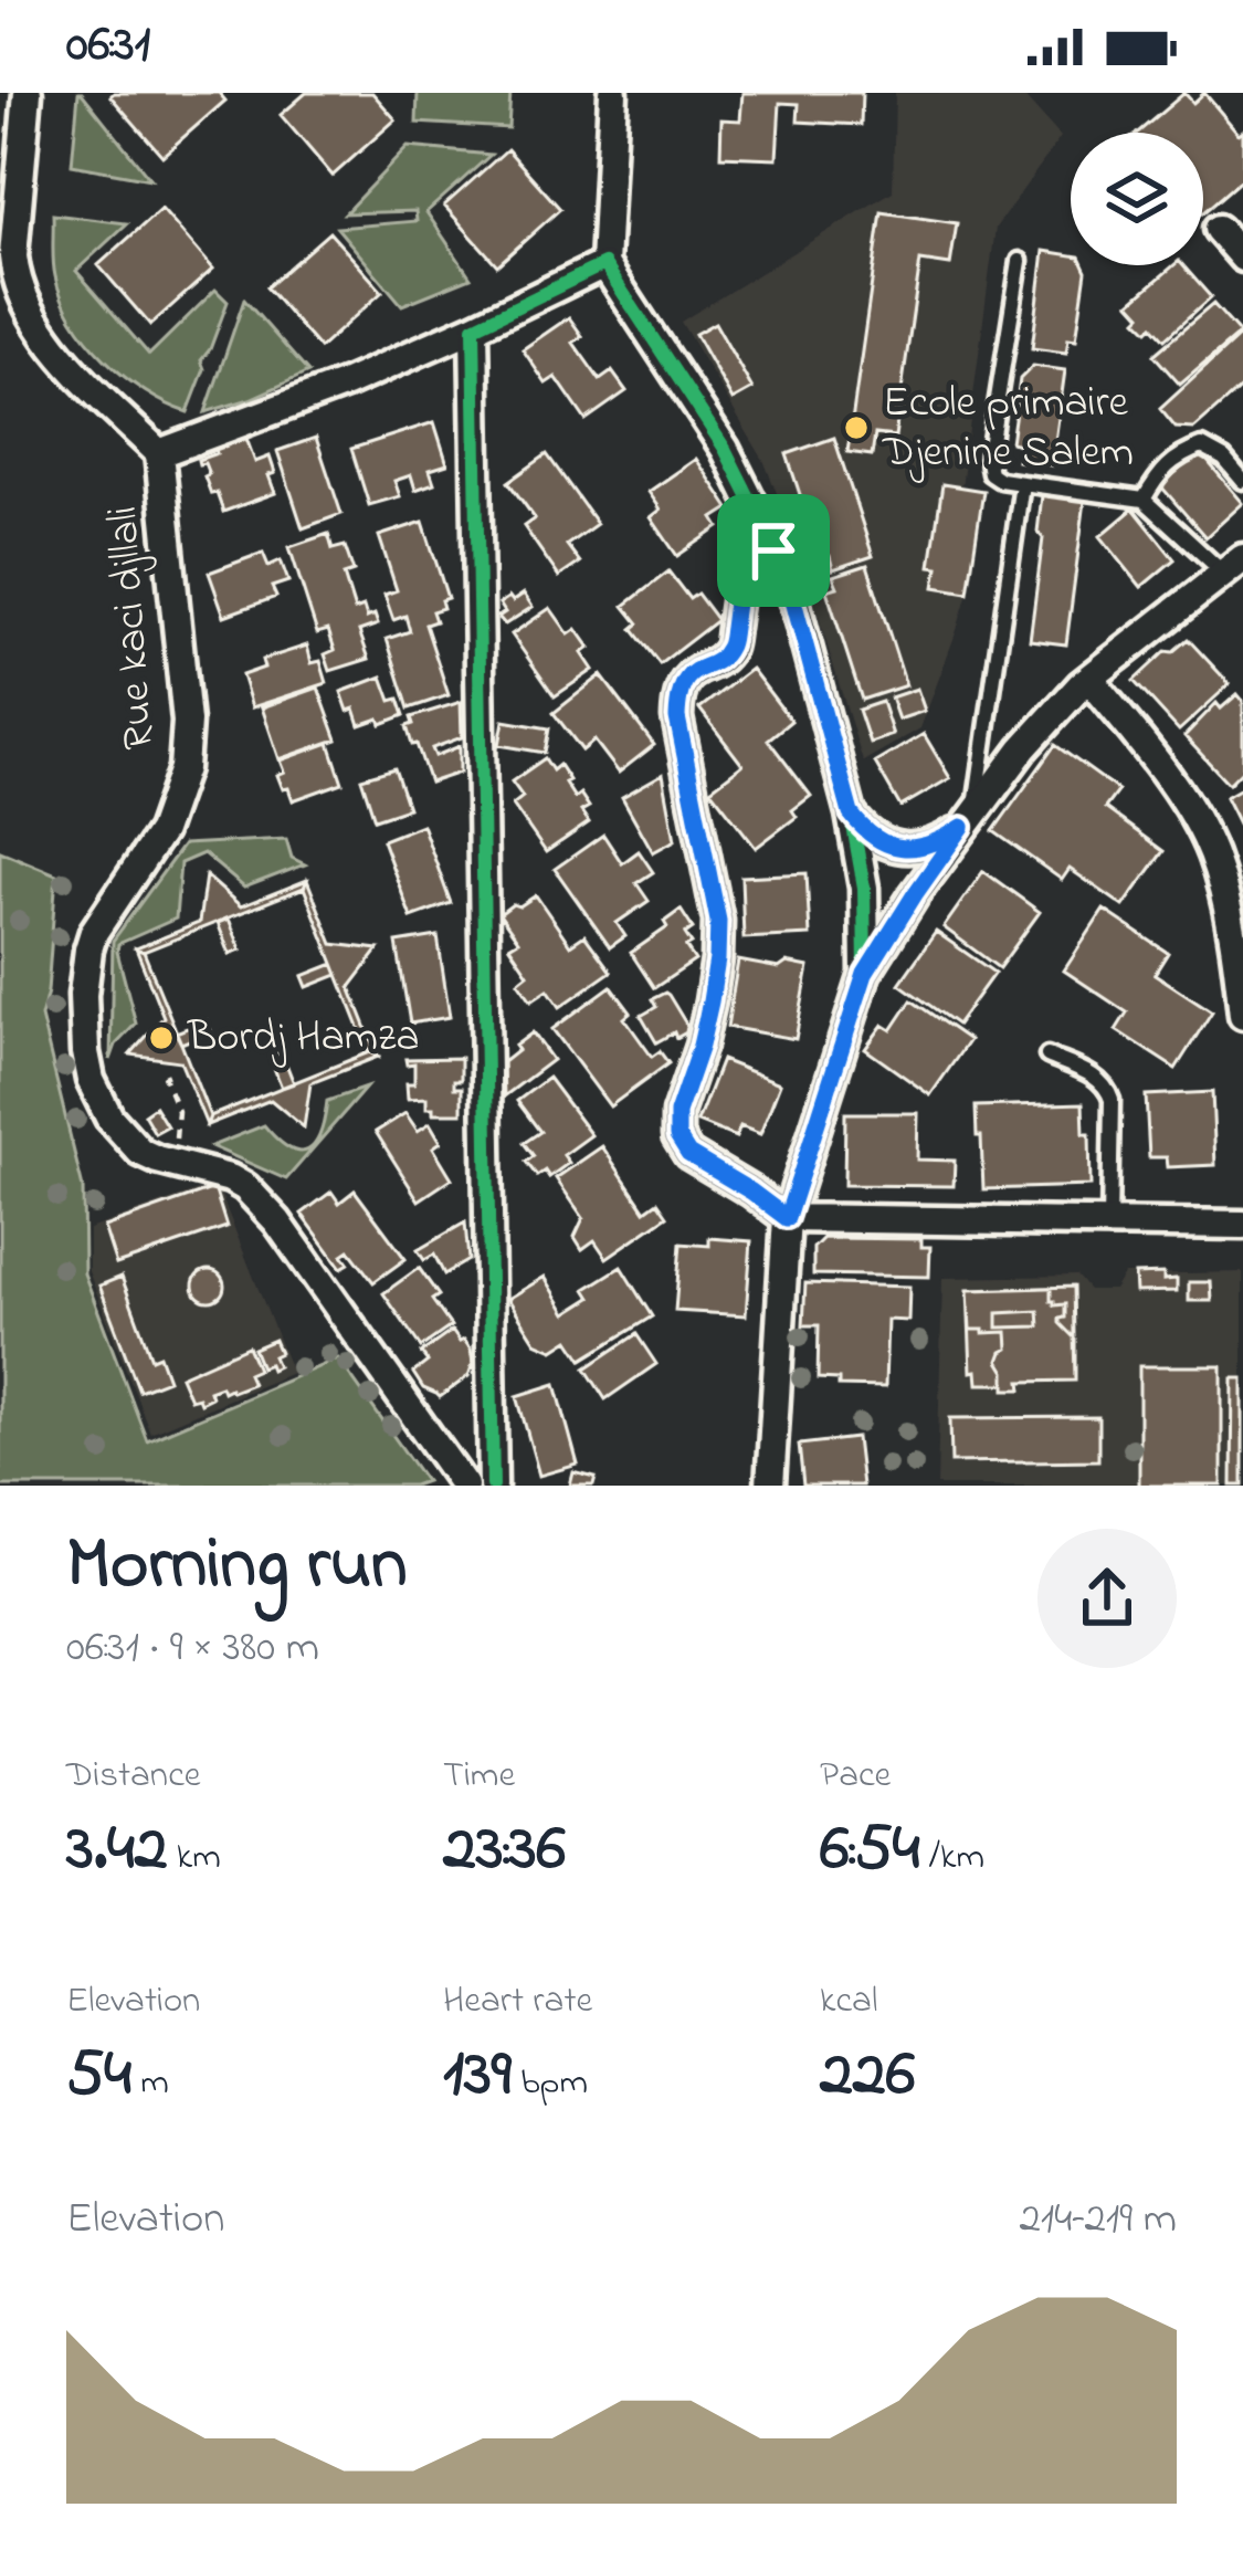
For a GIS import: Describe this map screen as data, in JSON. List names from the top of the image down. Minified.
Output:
{"streets":{"street":["Rue kaci djllali"]},"places":["Ecole primaire Djenine Salem","Bordj Hamza"],"page":{"status":"06:31","heading":["Morning run","06:31 · 9 × 380 m"],"stats":[["Distance","3.42 km"],["Time","23:36"],["Pace","6:54 /km"],["Elevation","54 m"],["Heart rate","139 bpm"],["kcal","226"]],"chart":["Elevation","214–219 m"]}}
